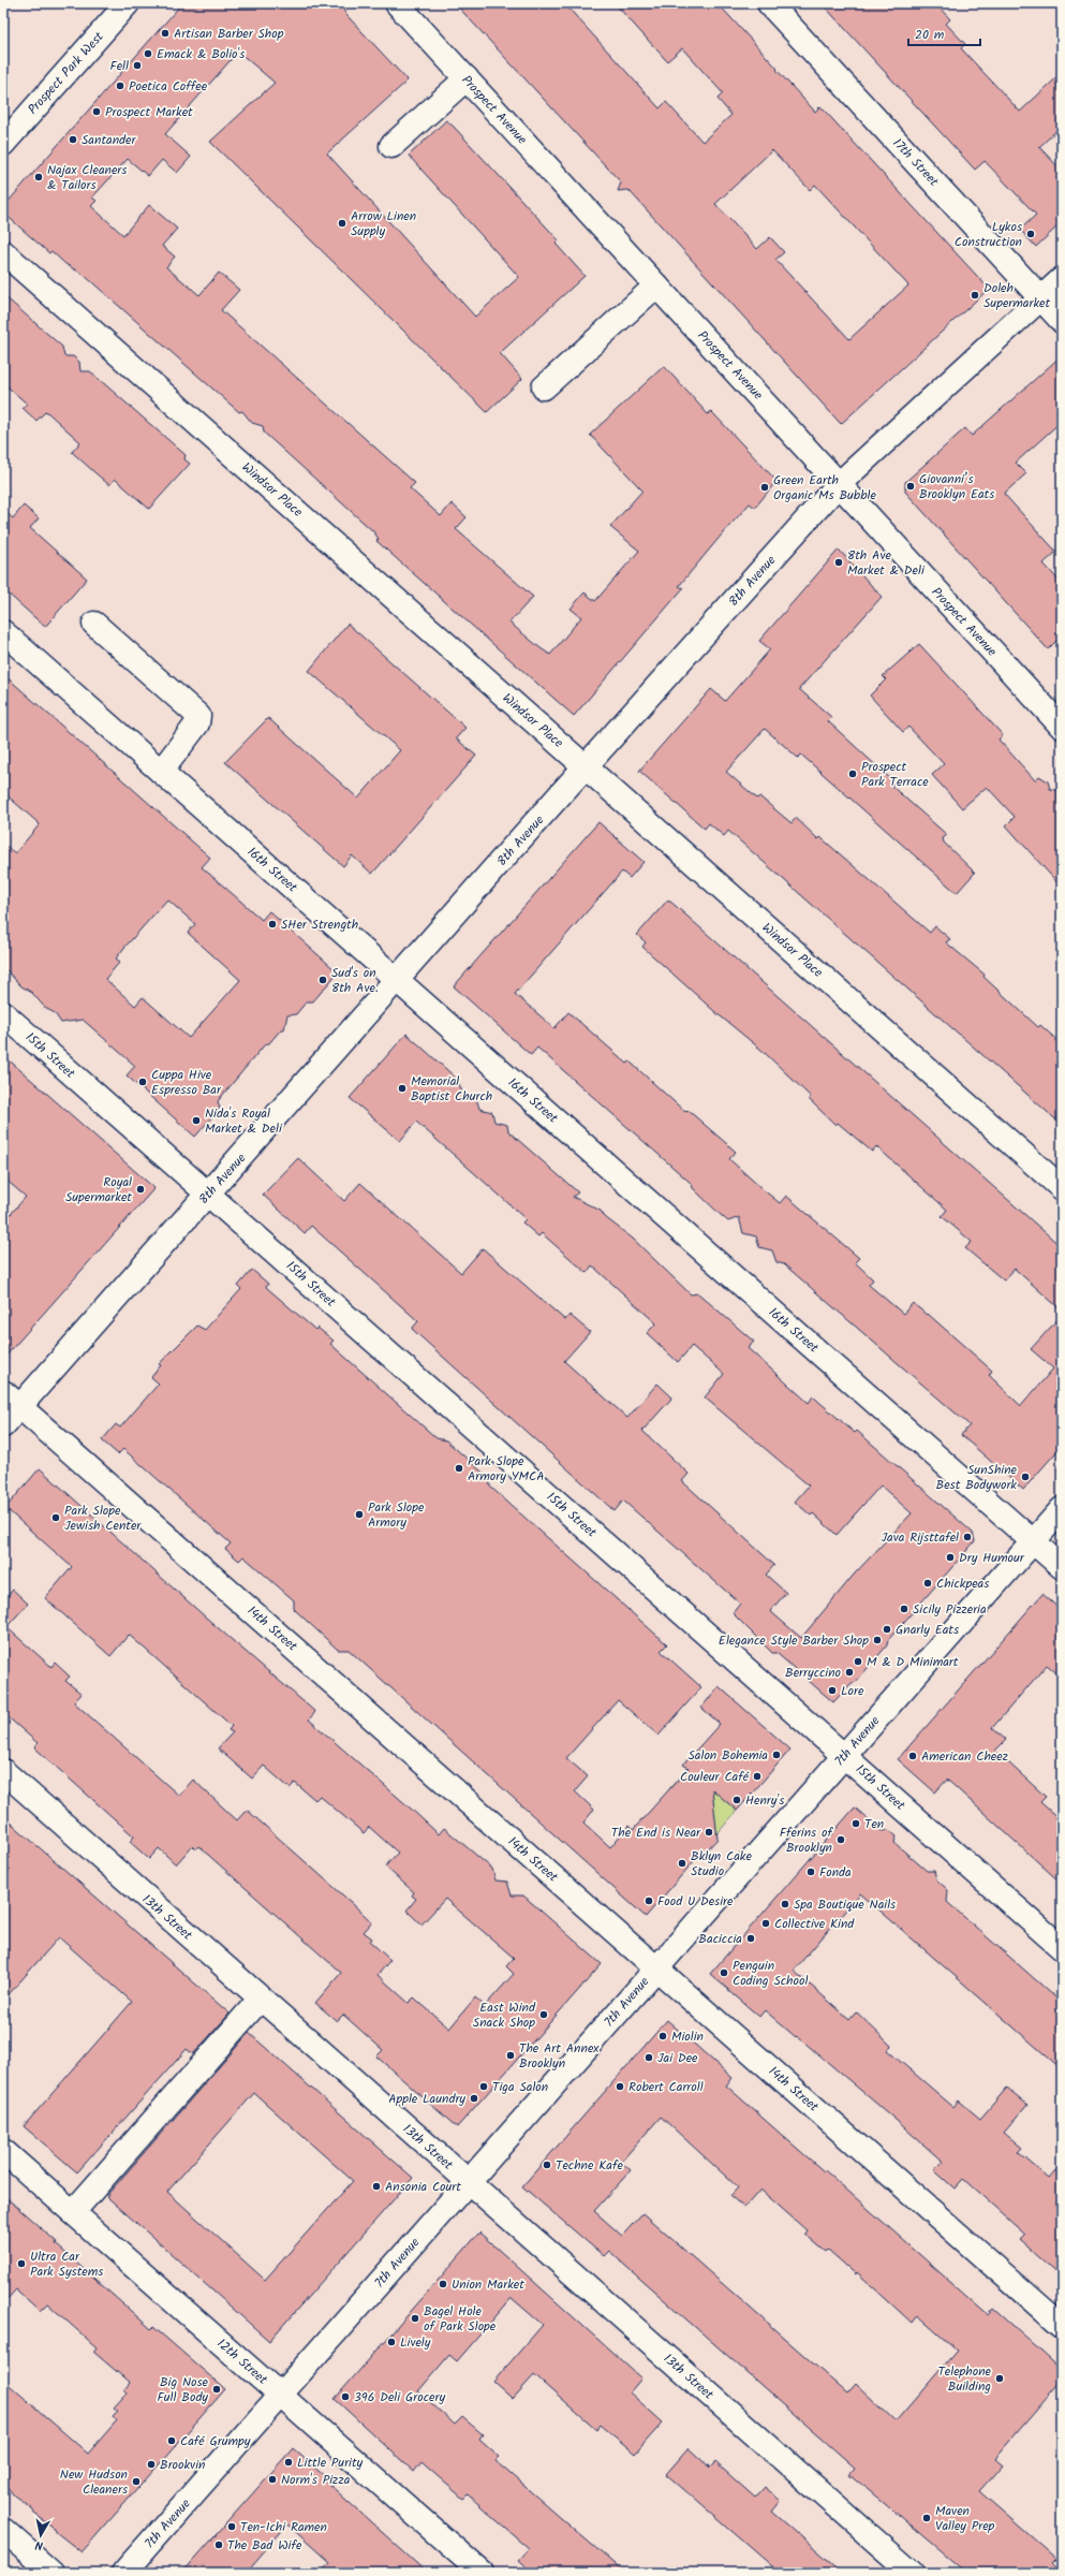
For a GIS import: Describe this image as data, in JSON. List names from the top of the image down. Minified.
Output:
{"streets":{"street":["Prospect Park West","Prospect Avenue","17th Street","Windsor Place","8th Avenue","16th Street","15th Street","14th Street","7th Avenue","13th Street","12th Street"]},"crossings":[["Prospect Avenue","8th Avenue"],["17th Street","8th Avenue"],["Windsor Place","8th Avenue"],["8th Avenue","16th Street"],["8th Avenue","15th Street"],["8th Avenue","14th Street"],["16th Street","7th Avenue"],["15th Street","7th Avenue"],["14th Street","7th Avenue"],["7th Avenue","13th Street"],["7th Avenue","12th Street"]],"places":["Artisan Barber Shop","Emack & Bolio's","Fell","Poetica Coffee","Prospect Market","Santander","Najax Cleaners & Tailors","Arrow Linen Supply","Lykos Construction","Doleh Supermarket","Giovanni’s Brooklyn Eats","Green Earth Organic Ms Bubble","8th Ave Market & Deli","Prospect Park Terrace","SHer Strength","Sud's on 8th Ave.","Cuppa Hive Espresso Bar","Memorial Baptist Church","Nida's Royal Market & Deli","Royal Supermarket","Park Slope Armory YMCA","SunShine Best Bodywork","Park Slope Armory","Park Slope Jewish Center","Java Rijsttafel","Dry Humour","Chickpeas","Sicily Pizzeria","Gnarly Eats","Elegance Style Barber Shop","M & D Minimart","Berryccino","Lore","Salon Bohemia","American Cheez","Couleur Café","Henry's","Ten","The End is Near","Fferins of Brooklyn","Bklyn Cake Studio","Fonda","Food U Desire","Spa Boutique Nails","Collective Kind","Baciccia","Penguin Coding School","East Wind Snack Shop","Miolin","The Art Annex Brooklyn","Jai Dee","Tiga Salon","Robert Carroll","Apple Laundry","Techne Kafe","Ansonia Court","Ultra Car Park Systems","Union Market","Bagel Hole of Park Slope","Lively","Telephone Building","Big Nose Full Body","396 Deli Grocery","Café Grumpy","Little Purity","Brookvin","Norm's Pizza","New Hudson Cleaners","Maven Valley Prep","Ten-Ichi Ramen","The Bad Wife"],"scale_bar":"20 m","north":"bottom"}
